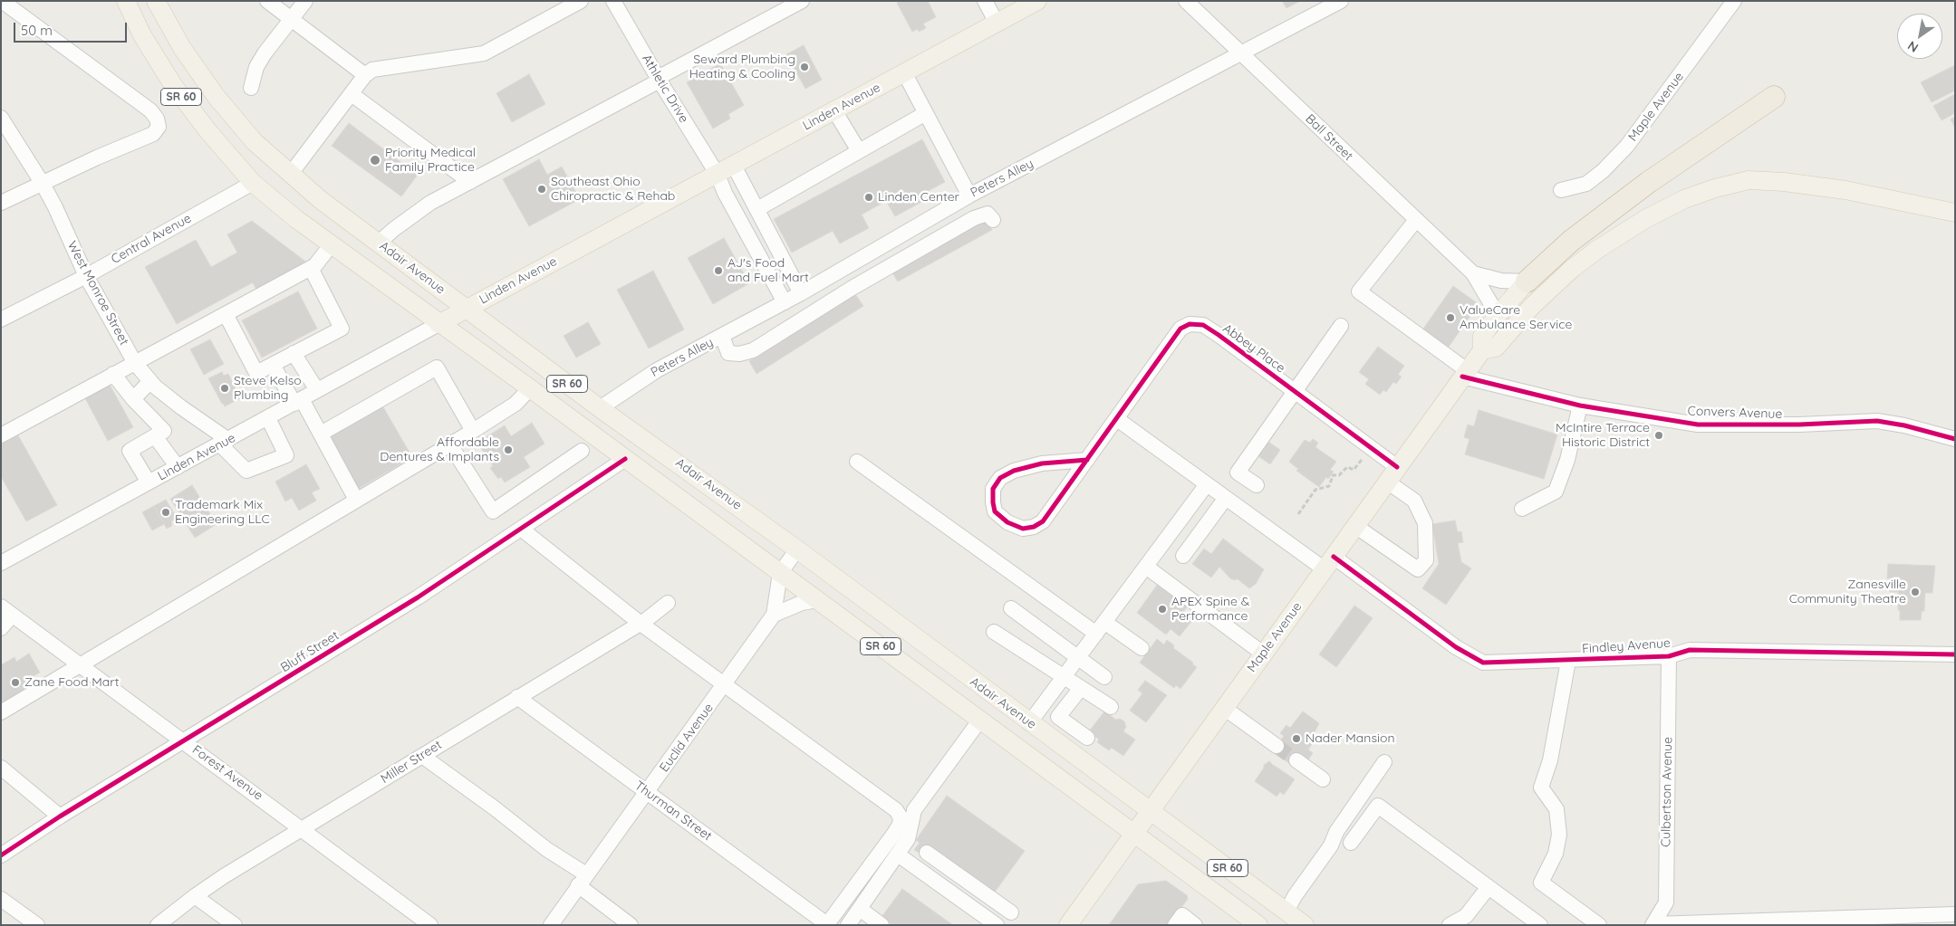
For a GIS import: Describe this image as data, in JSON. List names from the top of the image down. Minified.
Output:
{"streets":{"main road":["SR 60","Linden Avenue","Maple Avenue","Adair Avenue"],"street":["Athletic Drive","Ball Street","Peters Alley","Central Avenue","West Monroe Street","Abbey Place","Convers Avenue","Findley Avenue","Bluff Street","Euclid Avenue","Miller Street","Forest Avenue","Culbertson Avenue","Thurman Street"]},"crossings":[["Athletic Drive","Linden Avenue"],["Athletic Drive","Peters Alley"],["SR 60","Linden Avenue"],["SR 60","Maple Avenue"],["SR 60","Central Avenue"],["SR 60","Bluff Street"],["SR 60","Euclid Avenue"],["Linden Avenue","Adair Avenue"],["Linden Avenue","West Monroe Street"],["Maple Avenue","Adair Avenue"],["Maple Avenue","Abbey Place"],["Maple Avenue","Convers Avenue"],["Maple Avenue","Findley Avenue"],["Ball Street","Peters Alley"],["Peters Alley","Adair Avenue"],["Central Avenue","West Monroe Street"],["Adair Avenue","Euclid Avenue"],["Findley Avenue","Culbertson Avenue"],["Bluff Street","Forest Avenue"],["Euclid Avenue","Thurman Street"],["Miller Street","Forest Avenue"],["Miller Street","Thurman Street"]],"places":["Seward Plumbing Heating & Cooling","Priority Medical Family Practice","Southeast Ohio Chiropractic & Rehab","Linden Center","AJ's Food and Fuel Mart","ValueCare Ambulance Service","Steve Kelso Plumbing","McIntire Terrace Historic District","Affordable Dentures & Implants","Trademark Mix Engineering LLC","Zanesville Community Theatre","APEX Spine & Performance","Zane Food Mart","Nader Mansion"],"scale_bar":"50 m","north":"bottom left"}
